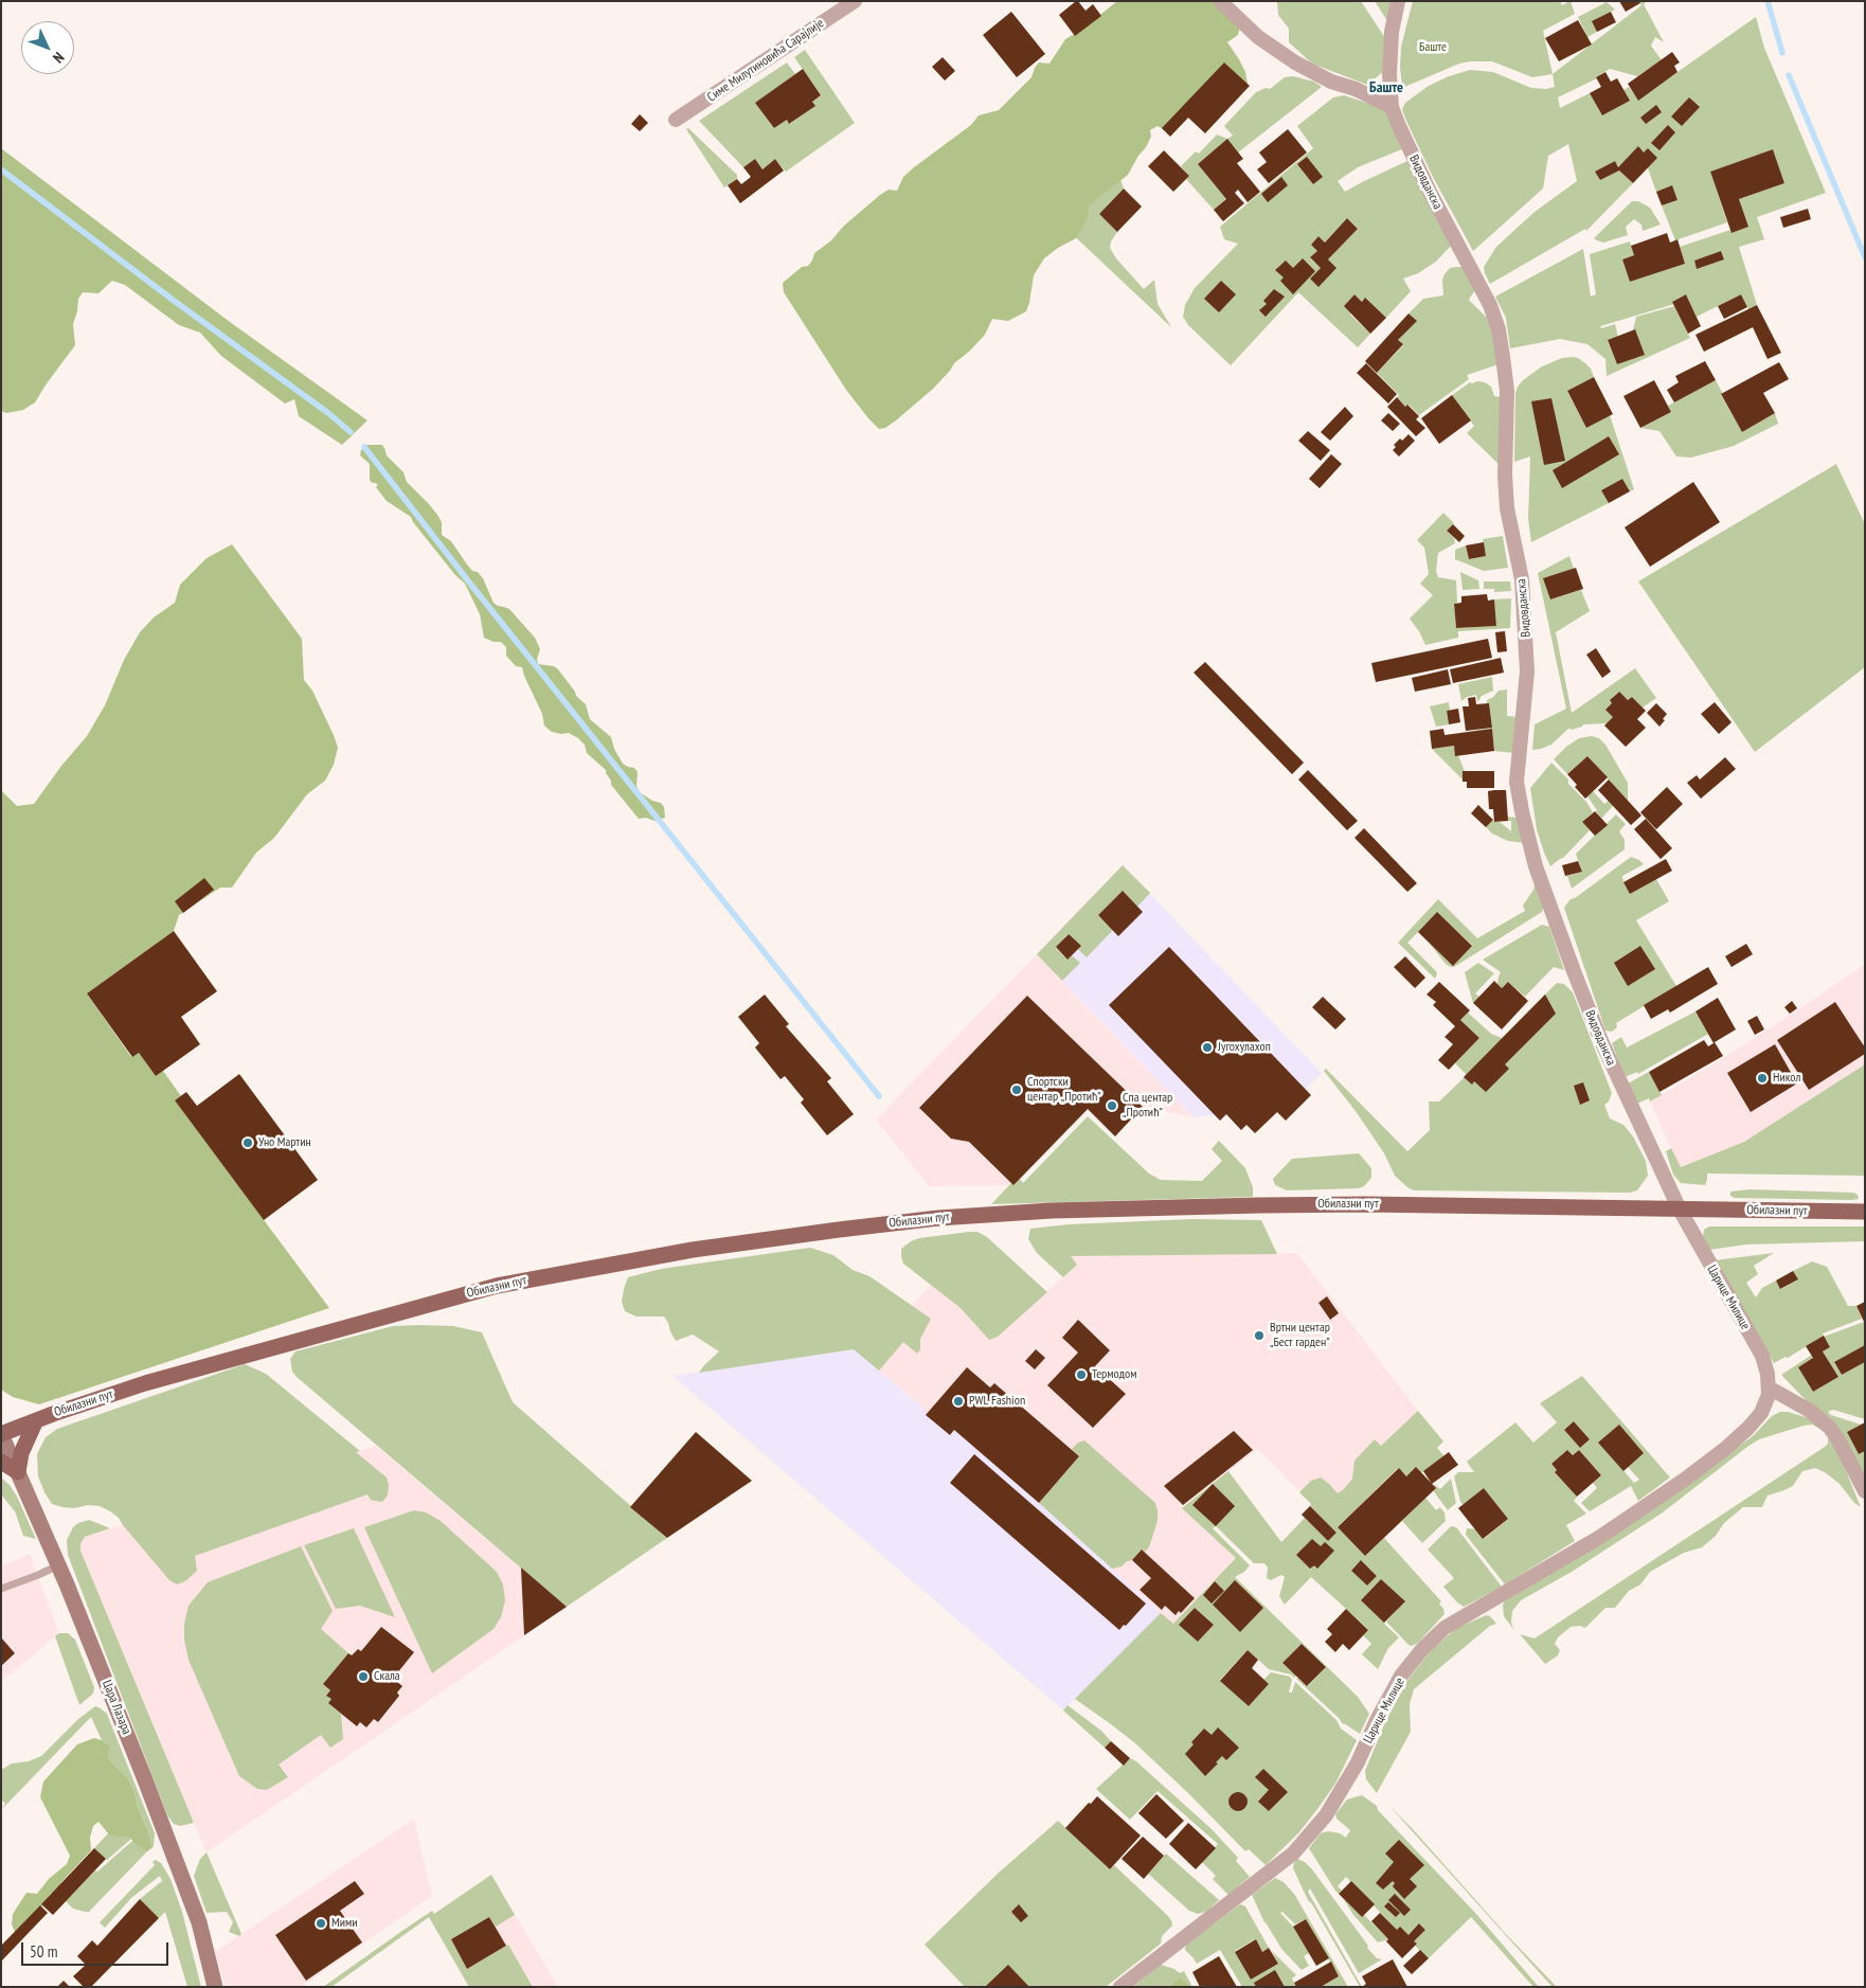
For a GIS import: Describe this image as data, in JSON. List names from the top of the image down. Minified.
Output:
{"streets":{"main road":["Обилазни пут"],"street":["Симе Милутиновића Сарајлије","Видовданска","Царице Милице","Цара Лазара"]},"crossings":[["Видовданска","Обилазни пут"],["Видовданска","Царице Милице"],["Обилазни пут","Царице Милице"],["Обилазни пут","Цара Лазара"]],"districts":["Баште"],"parks":["Баште"],"places":["Југохулахоп","Никол","Спортски центар „Протић”","Спа центар „Протић”","Уно Мартин","Вртни центар „Бест гарден”","Термодом","PWL Fashion","Скала","Мими"],"scale_bar":"50 m","north":"bottom right"}
